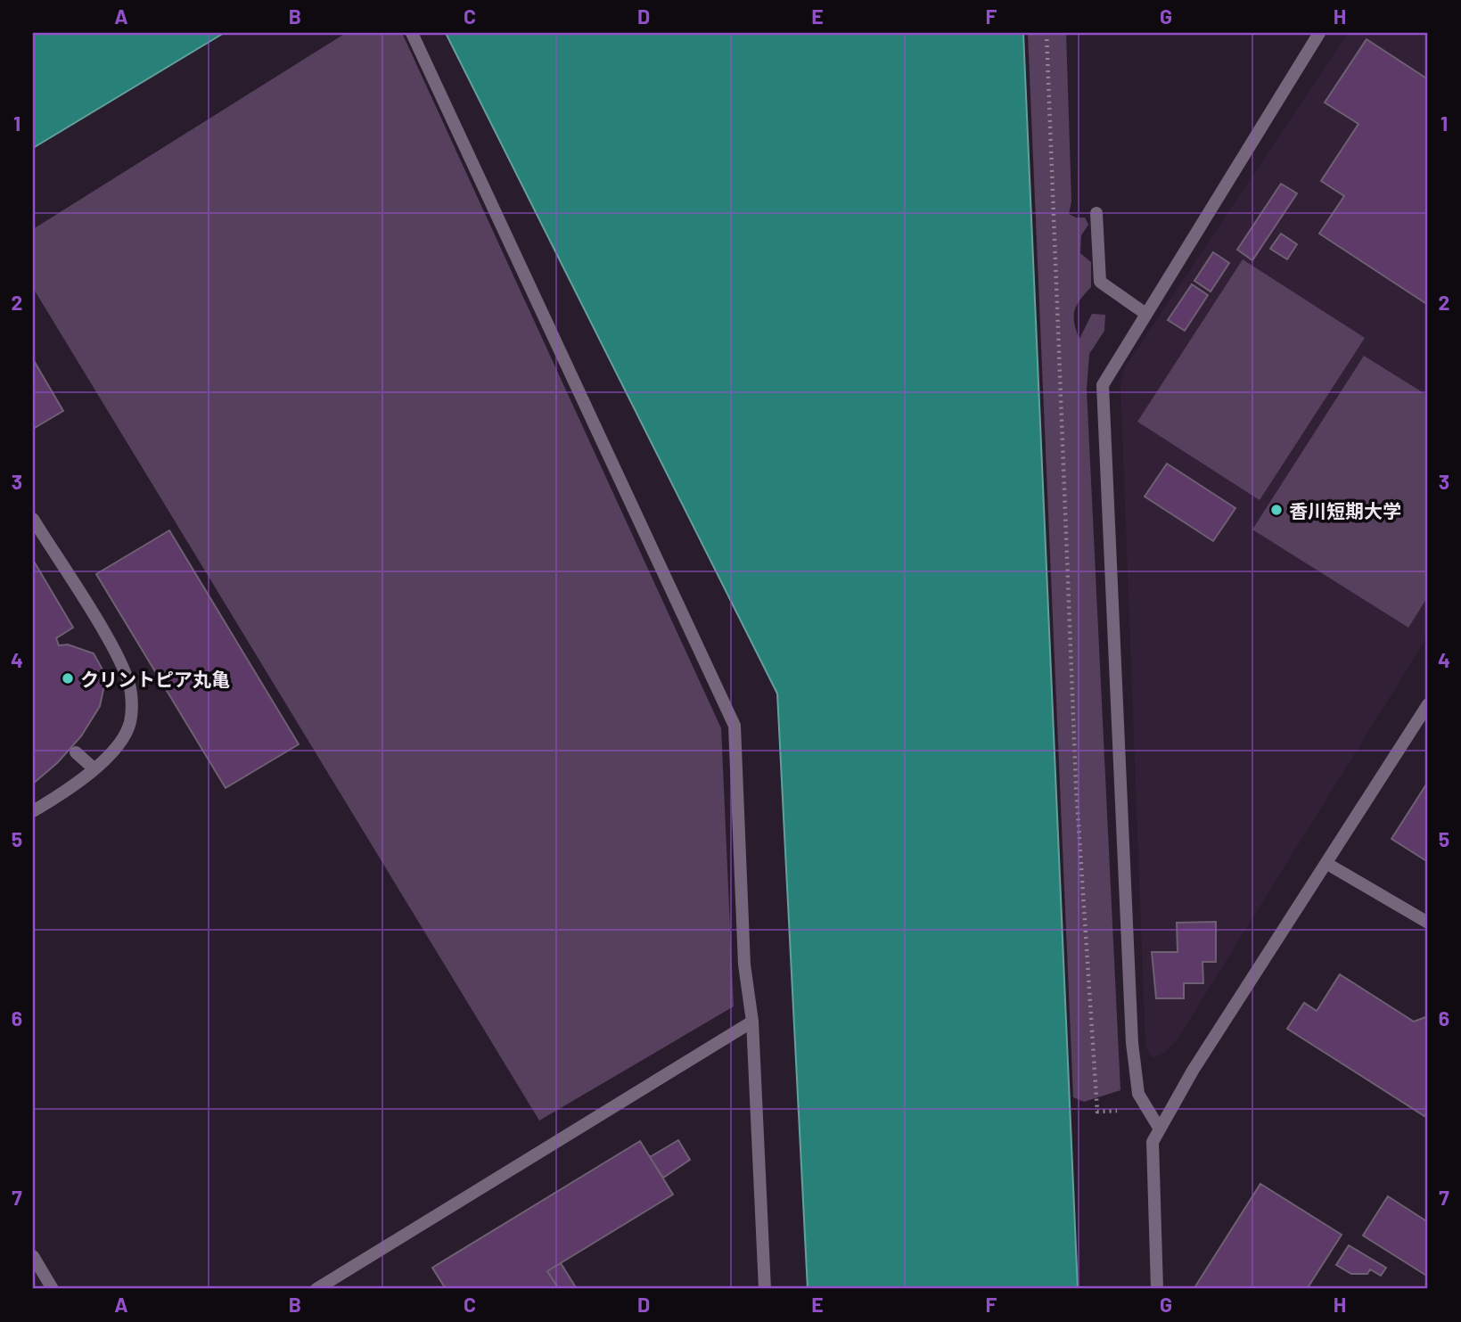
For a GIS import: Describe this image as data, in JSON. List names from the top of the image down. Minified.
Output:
{"places":["香川短期大学","クリントピア丸亀"],"grid":{"columns":["A","B","C","D","E","F","G","H"],"rows":["1","2","3","4","5","6","7"]}}
